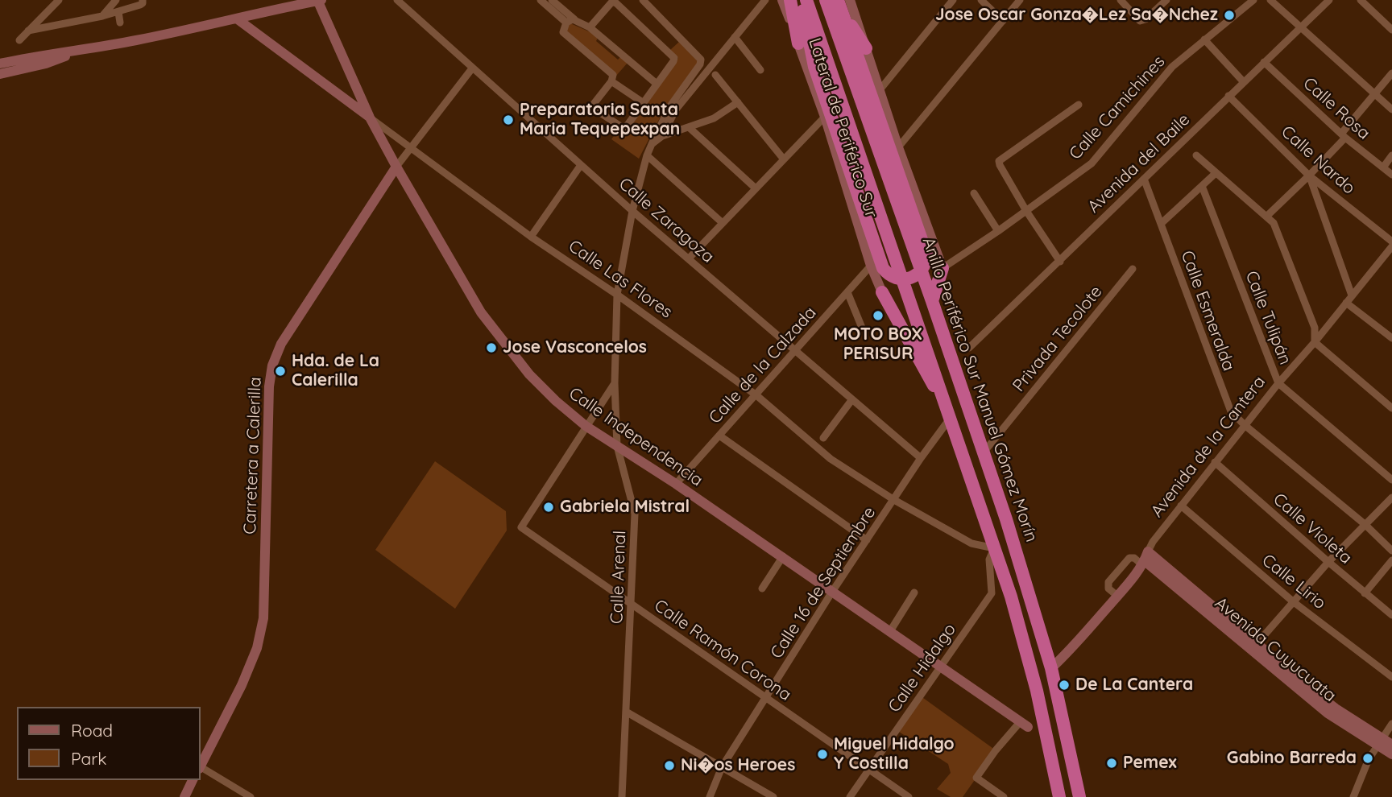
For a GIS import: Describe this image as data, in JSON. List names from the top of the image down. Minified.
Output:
{"streets":{"highway":["Anillo Periférico Sur Manuel Gómez Morín"],"street":["Calle Camichines","Calle Rosa","Lateral de Periférico Sur","Calle Nardo","Avenida del Baile","Calle Zaragoza","Calle Las Flores","Calle Esmeralda","Calle Tulipán","Privada Tecolote","Calle de la Calzada","Calle Independencia","Avenida de la Cantera","Carretera a Calerilla","Calle Violeta","Calle Arenal","Calle Lirio","Calle 16 de Septiembre","Avenida Cuyucuata","Calle Ramón Corona","Calle Hidalgo"]},"crossings":[["Calle Rosa","Avenida del Baile"],["Lateral de Periférico Sur","Calle de la Calzada"],["Calle Nardo","Avenida del Baile"],["Avenida del Baile","Calle Esmeralda"],["Calle Zaragoza","Calle de la Calzada"],["Calle Zaragoza","Calle Arenal"],["Calle Zaragoza","Calle 16 de Septiembre"],["Calle Las Flores","Calle de la Calzada"],["Calle Las Flores","Calle Independencia"],["Calle Las Flores","Calle Arenal"],["Calle Las Flores","Calle 16 de Septiembre"],["Calle Las Flores","Calle Hidalgo"],["Calle Esmeralda","Avenida de la Cantera"],["Calle Tulipán","Avenida de la Cantera"],["Privada Tecolote","Anillo Periférico Sur Manuel Gómez Morín"],["Calle de la Calzada","Calle Independencia"],["Anillo Periférico Sur Manuel Gómez Morín","Avenida de la Cantera"],["Calle Independencia","Carretera a Calerilla"],["Calle Independencia","Calle Arenal"],["Calle Independencia","Calle 16 de Septiembre"],["Calle Independencia","Calle Ramón Corona"],["Calle Independencia","Calle Hidalgo"],["Avenida de la Cantera","Calle Violeta"],["Avenida de la Cantera","Calle Lirio"],["Avenida de la Cantera","Avenida Cuyucuata"],["Calle Arenal","Calle Ramón Corona"],["Calle 16 de Septiembre","Calle Ramón Corona"],["Calle Ramón Corona","Calle Hidalgo"]],"places":["Jose Oscar Gonza�Lez Sa�Nchez","Preparatoria Santa Maria Tequepexpan","MOTO BOX PERISUR","Jose Vasconcelos","Hda. de La Calerilla","Gabriela Mistral","De La Cantera","Miguel Hidalgo Y Costilla","Gabino Barreda","Pemex","Ni�os Heroes"],"legend":["Road","Park"]}
